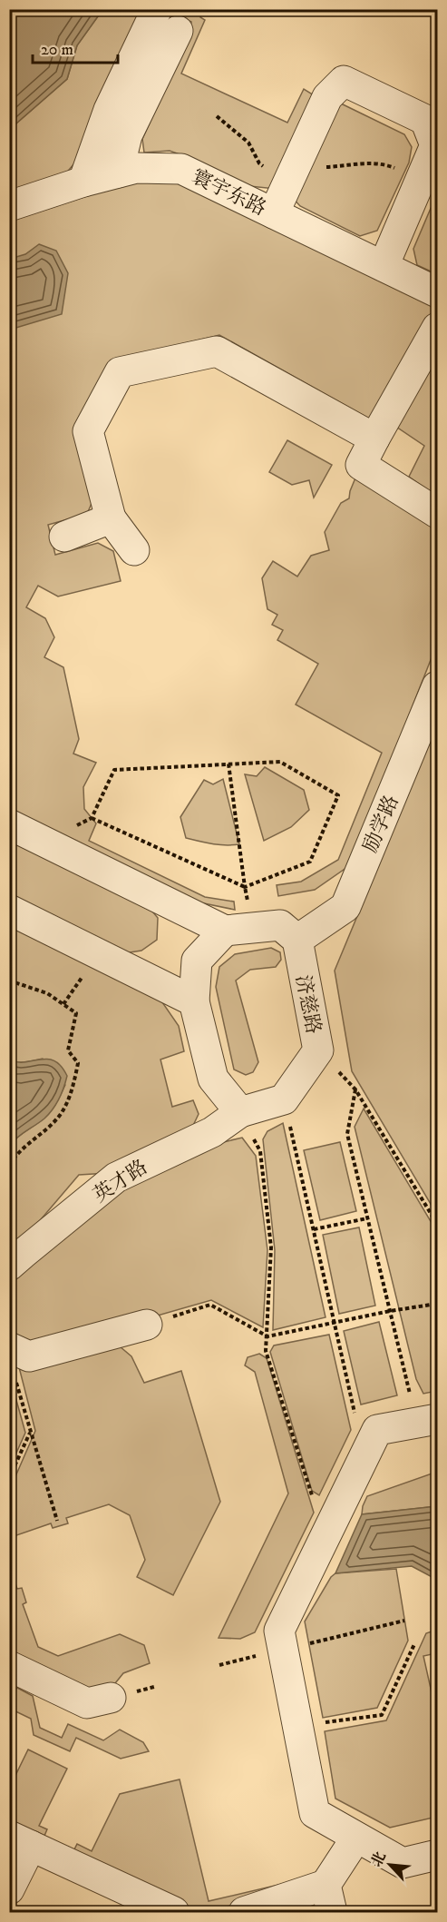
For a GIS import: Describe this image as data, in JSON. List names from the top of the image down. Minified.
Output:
{"streets":{"street":["寰宇东路","励学路","济慈路","英才路"]},"crossings":[["励学路","济慈路"],["励学路","英才路"],["济慈路","英才路"]],"scale_bar":"20 m","north":"top left"}
